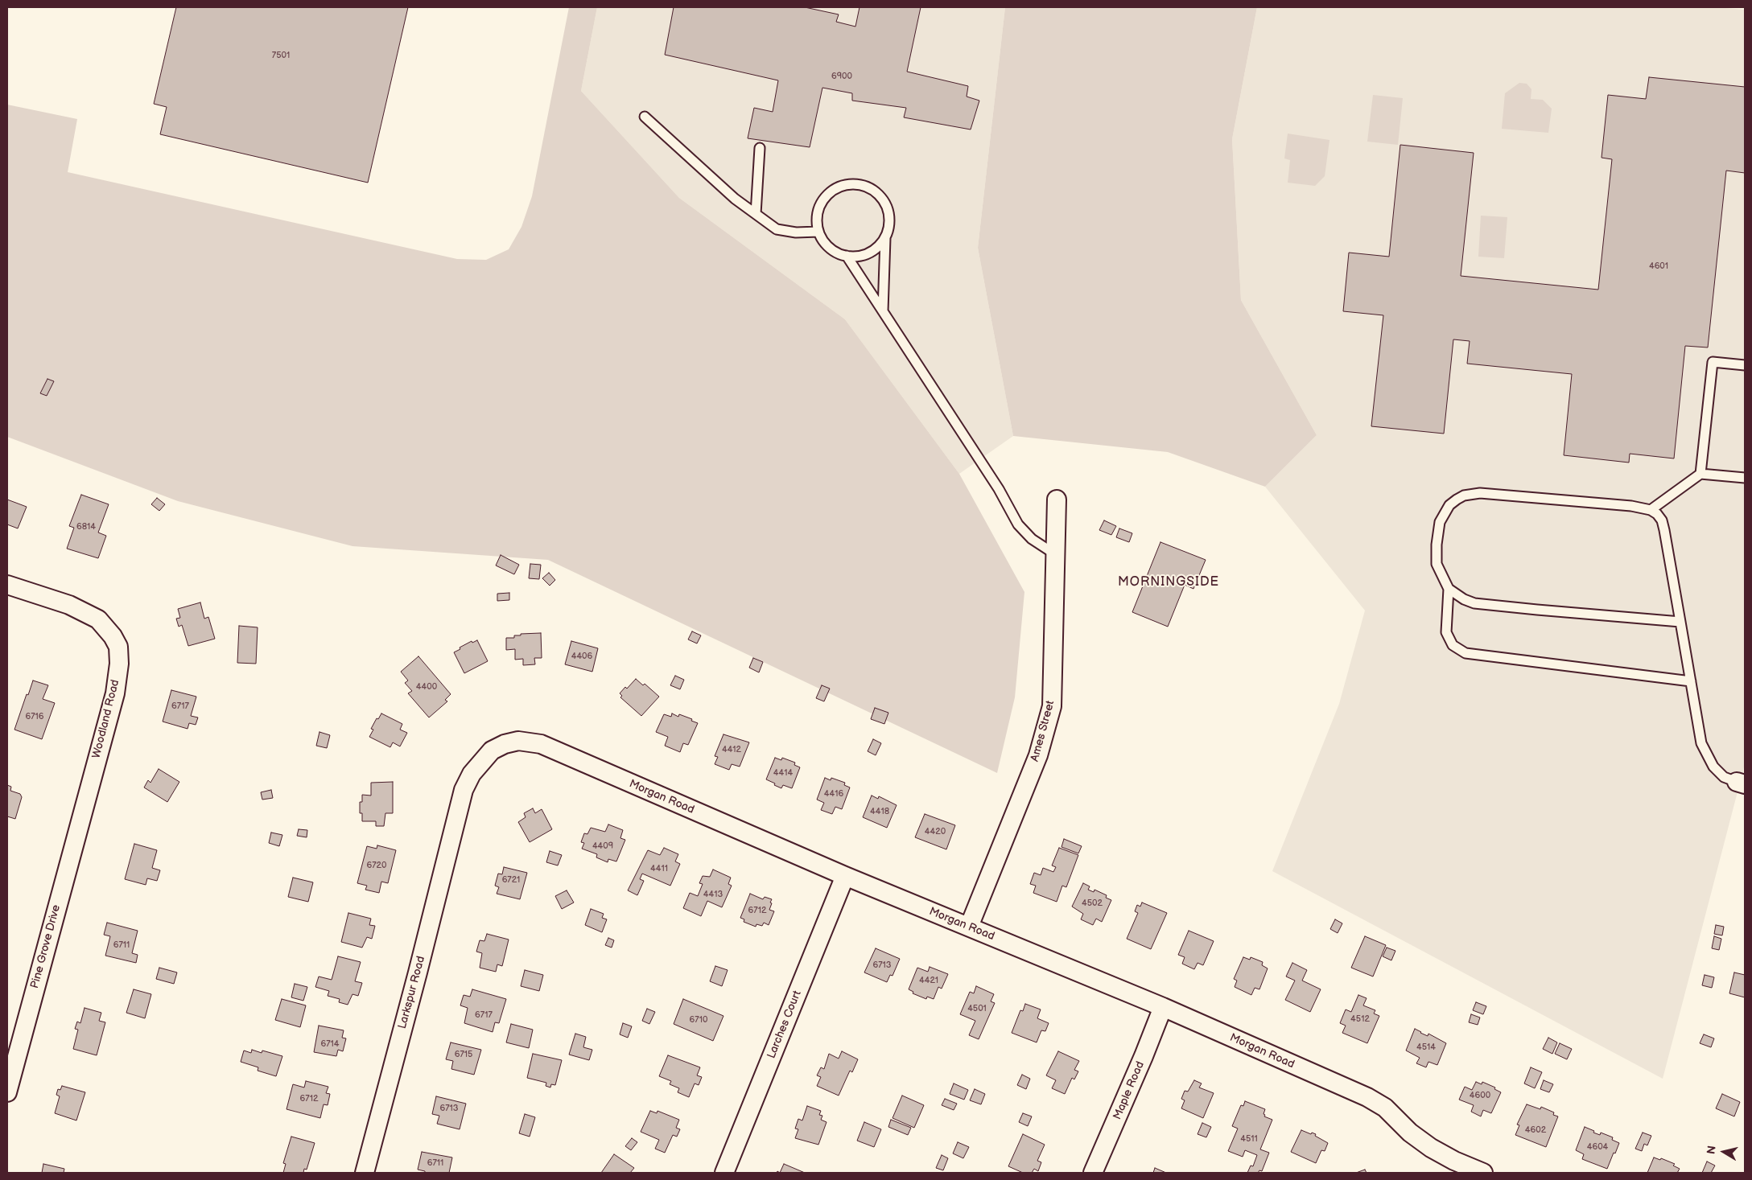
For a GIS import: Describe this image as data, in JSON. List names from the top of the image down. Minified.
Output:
{"streets":{"street":["Woodland Road","Ames Street","Morgan Road","Pine Grove Drive","Larkspur Road","Larches Court","Maple Road"]},"crossings":[["Woodland Road","Pine Grove Drive"],["Ames Street","Morgan Road"],["Morgan Road","Larkspur Road"],["Morgan Road","Larches Court"],["Morgan Road","Maple Road"]],"districts":["MORNINGSIDE"],"house_numbers":["7501","6900","4601","6814","4406","4400","6717","6716","4412","4414","4416","4418","4420","4409","6720","4411","6721","4413","4502","6712","6711","6713","4421","4501","6717","4512","6710","6714","4514","6715","4600","6712","6713","4602","4511","4604","6711"],"north":"left"}
